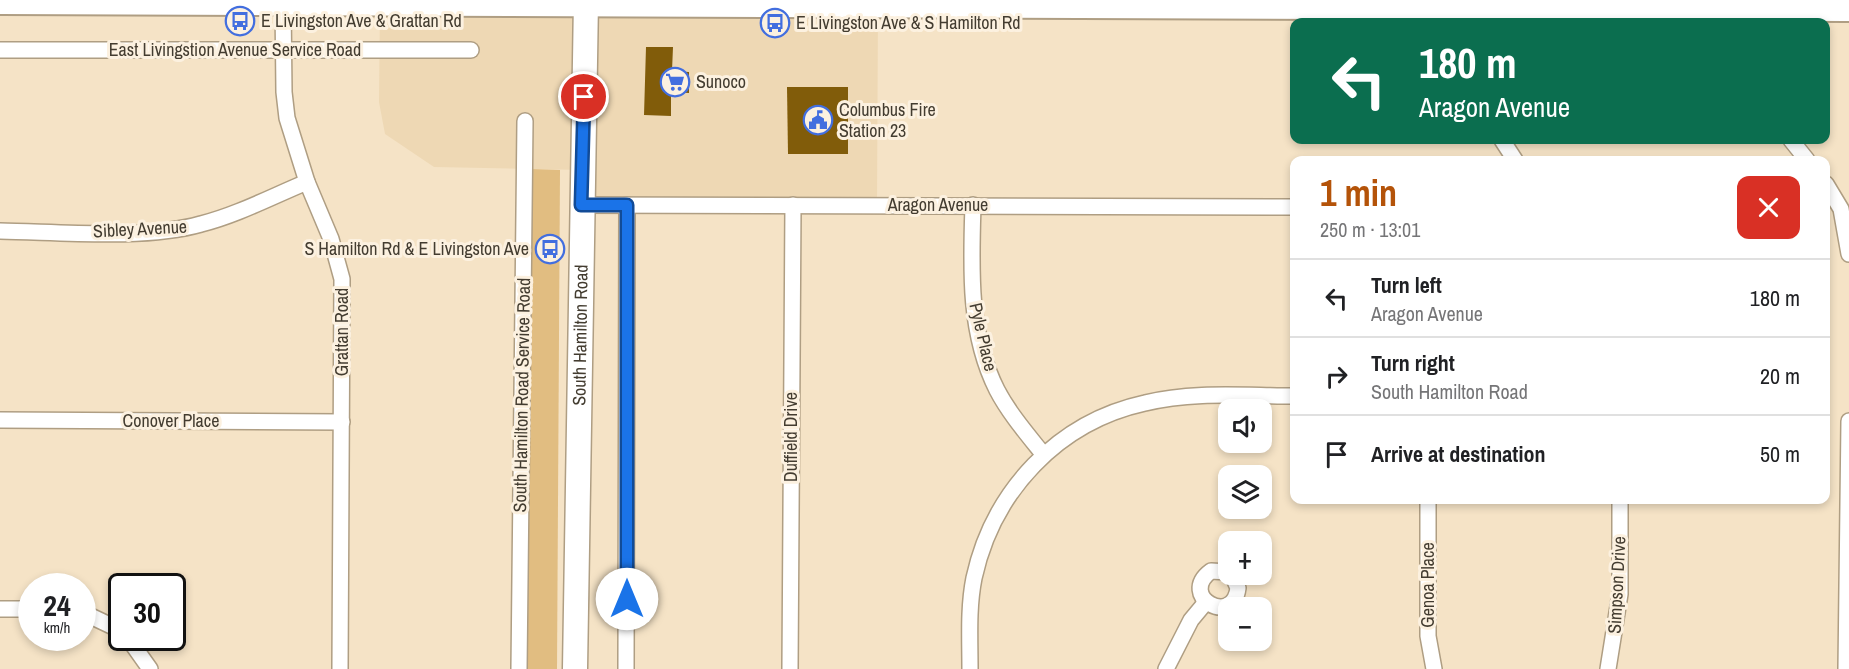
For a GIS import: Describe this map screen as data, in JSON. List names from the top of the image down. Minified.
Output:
{"streets":{"main road":["South Hamilton Road"],"street":["East Livingstion Avenue Service Road","Aragon Avenue","Sibley Avenue","Grattan Road","Pyle Place","South Hamilton Road Service Road","Conover Place","Duffield Drive","Genoa Place","Simpson Drive"]},"crossings":[["East Livingstion Avenue Service Road","Grattan Road"],["Aragon Avenue","South Hamilton Road"],["Aragon Avenue","Pyle Place"],["Aragon Avenue","Duffield Drive"],["Sibley Avenue","Grattan Road"],["Grattan Road","Conover Place"]],"places":{"bus stop":["E Livingston Ave & Grattan Rd","E Livingston Ave & S Hamilton Rd","S Hamilton Rd & E Livingston Ave"],"supermarket":["Sunoco"],"public building":["Columbus Fire Station 23"]},"page":{"turn":["180 m","Aragon Avenue"],"heading":["1 min","250 m · 13:01"],"list":[{"name":"Turn left","note":"Aragon Avenue","value":"180 m"},{"name":"Turn right","note":"South Hamilton Road","value":"20 m"},{"name":"Arrive at destination","value":"50 m"}],"map_buttons":["+","−"],"speed":"24 km/h","limit":"30"}}
